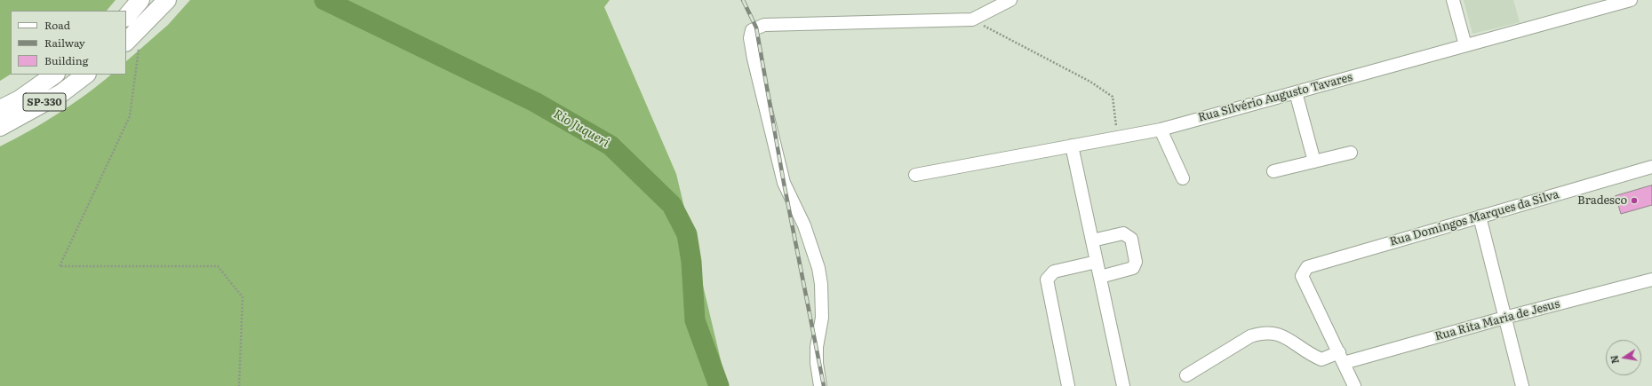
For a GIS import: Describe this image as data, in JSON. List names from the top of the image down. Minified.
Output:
{"streets":{"highway":["SP-330"],"street":["Rua Silvério Augusto Tavares","Rua Domingos Marques da Silva","Rua Rita Maria de Jesus"]},"crossings":[["Rua Domingos Marques da Silva","Rua Rita Maria de Jesus"]],"water":["Rio Juqueri"],"places":["Bradesco"],"legend":["Road","Railway","Building"],"north":"left"}
